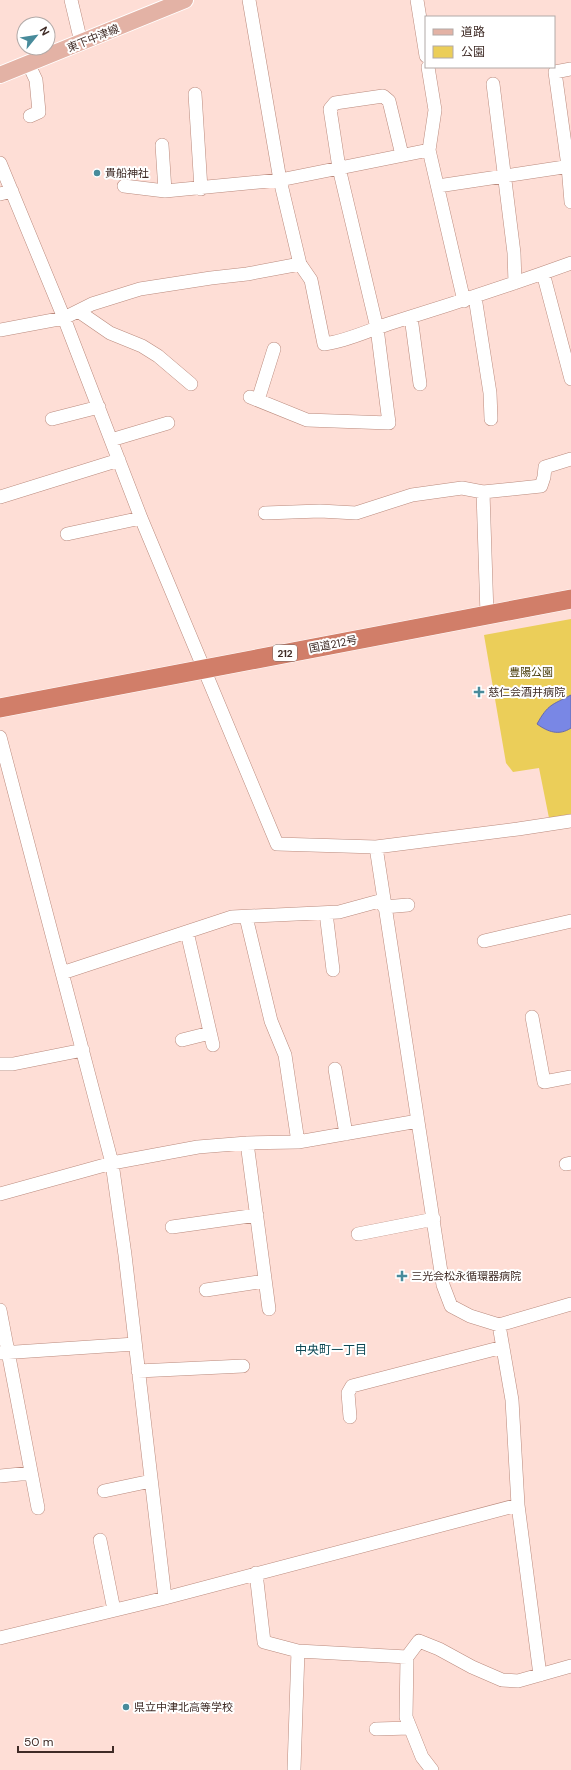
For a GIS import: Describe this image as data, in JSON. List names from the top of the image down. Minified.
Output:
{"streets":{"highway":["国道212号","212"],"main road":["東下中津線"]},"districts":["中央町一丁目"],"parks":["豊陽公園"],"places":{"other":["貴船神社","県立中津北高等学校"],"health":["慈仁会酒井病院","三光会松永循環器病院"]},"legend":["道路","公園"],"scale_bar":"50 m","north":"top right"}
